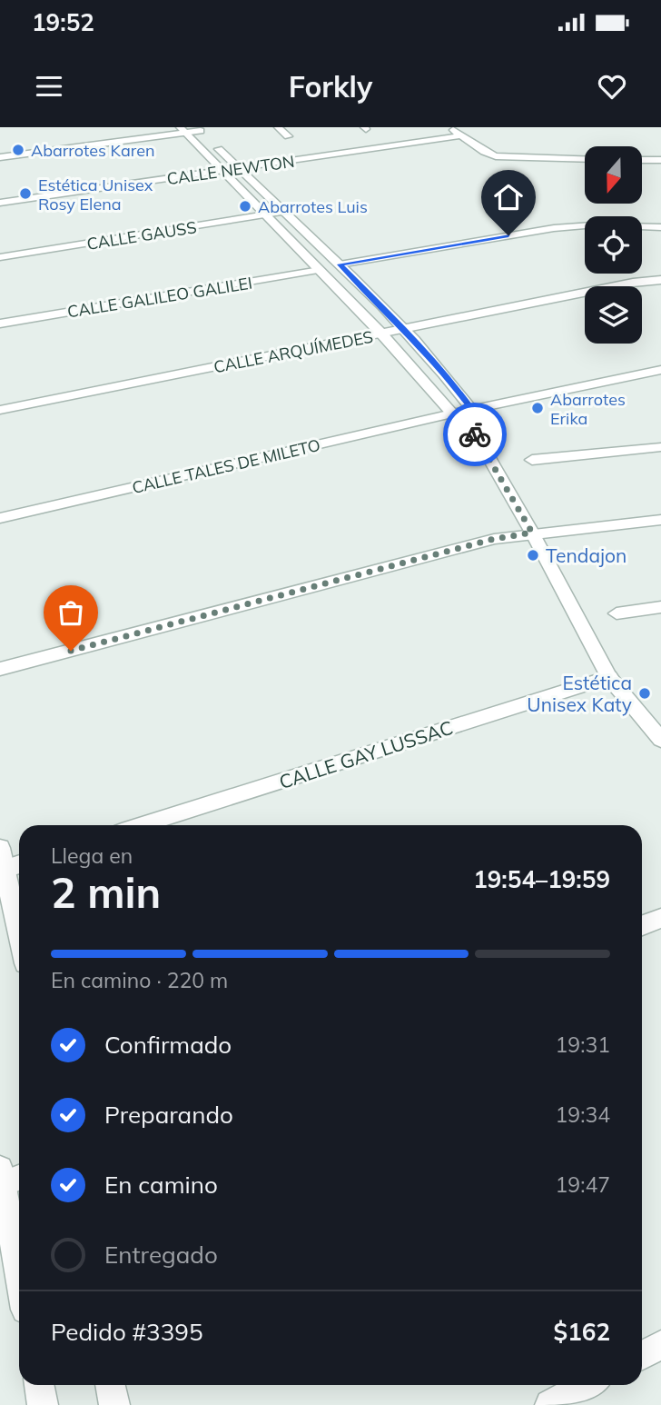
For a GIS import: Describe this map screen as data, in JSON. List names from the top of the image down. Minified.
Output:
{"streets":{"street":["CALLE NEWTON","CALLE GAUSS","CALLE GALILEO GALILEI","CALLE ARQUÍMEDES","CALLE TALES DE MILETO","CALLE GAY LUSSAC"]},"places":["Abarrotes Karen","Estética Unisex Rosy Elena","Abarrotes Luis","Abarrotes Erika","Tendajon","Estética Unisex Katy"],"north":"bottom","page":{"status":"19:52","header":"Forkly","heading":["2 min","Llega en","19:54–19:59"],"panel":["Pedido #3395","$162"],"bar":"En camino · 220 m","list":[["Confirmado","19:31"],["Preparando","19:34"],["En camino","19:47"],"Entregado"]}}
